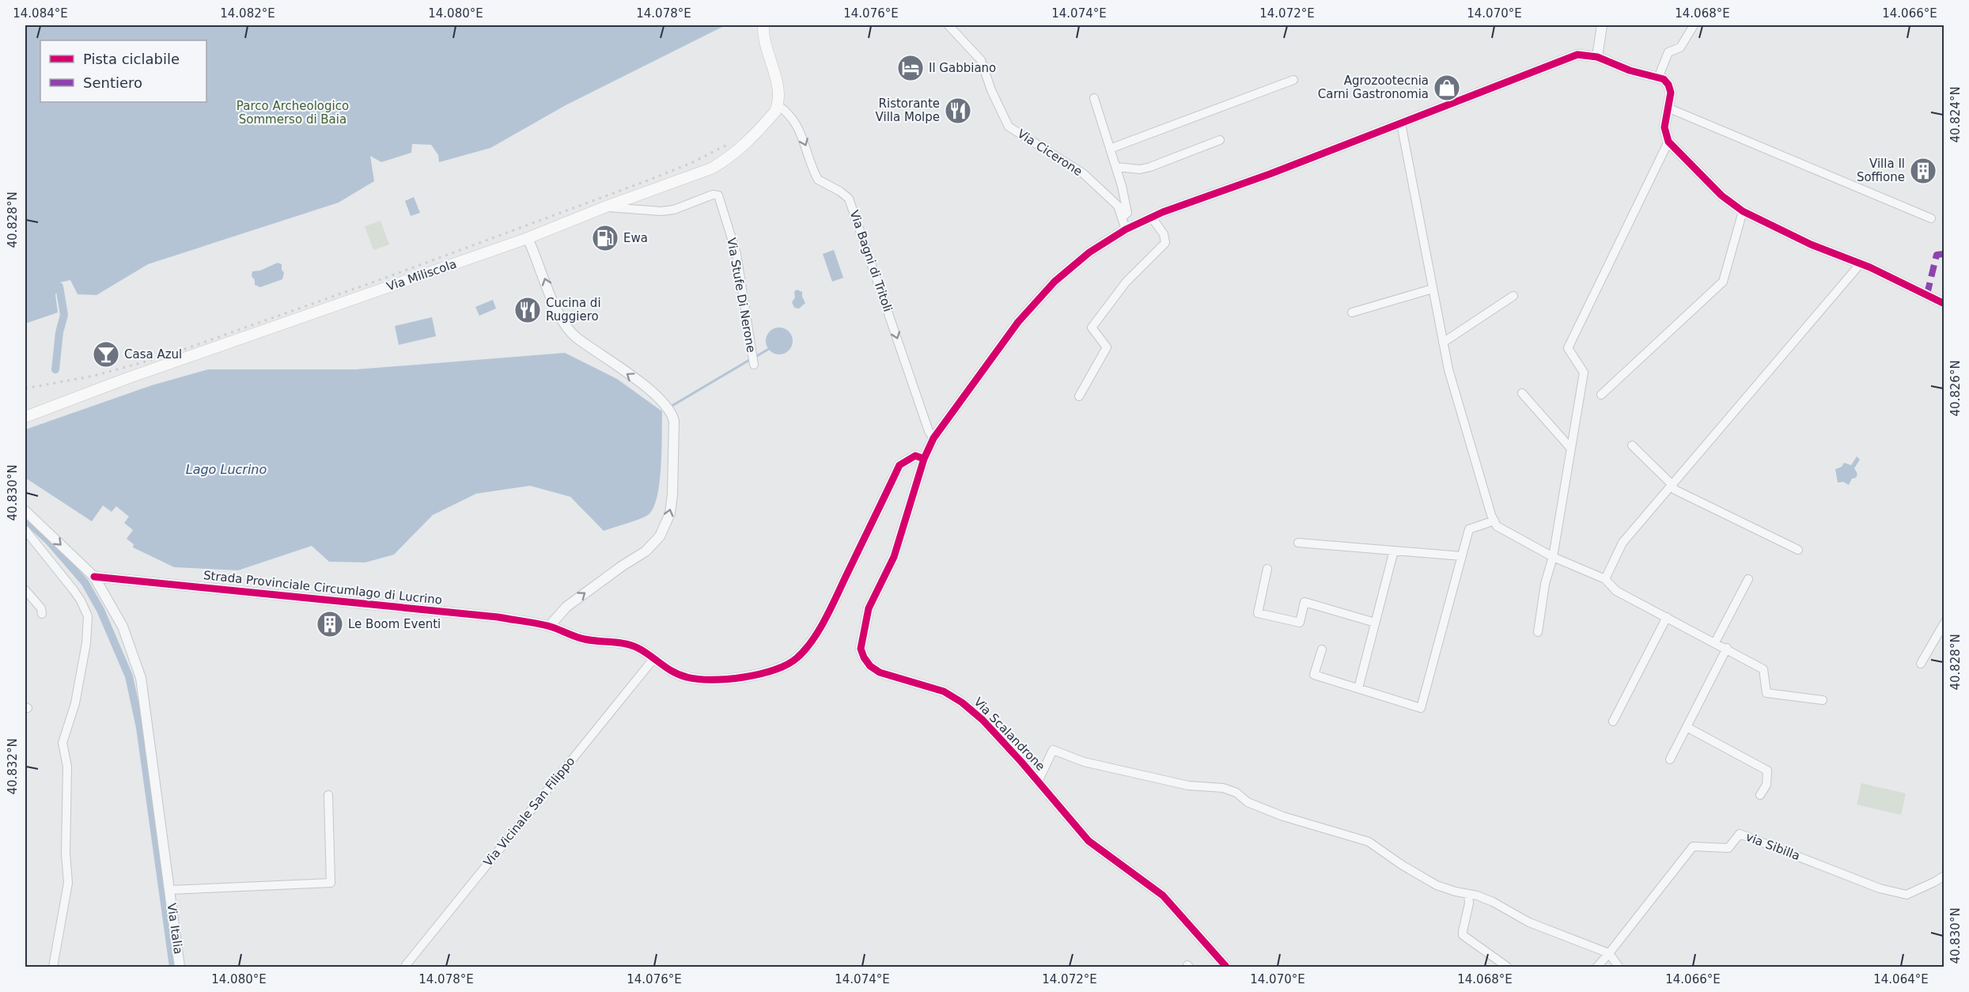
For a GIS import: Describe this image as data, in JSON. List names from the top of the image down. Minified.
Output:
{"streets":{"main road":["Via Miliscola"],"street":["Via Cicerone","Via Bagni di Tritoli","Via Stufe Di Nerone","Strada Provinciale Circumlago di Lucrino","Via Scalandrone","Via Vicinale San Filippo","via Sibilla","Via Italia"]},"crossings":[["Via Cicerone","Via Scalandrone"],["Via Bagni di Tritoli","Via Miliscola"],["Via Bagni di Tritoli","Via Scalandrone"],["Via Miliscola","Via Stufe Di Nerone"],["Strada Provinciale Circumlago di Lucrino","Via Scalandrone"],["Strada Provinciale Circumlago di Lucrino","Via Vicinale San Filippo"],["Strada Provinciale Circumlago di Lucrino","Via Italia"]],"one_way":["Via Bagni di Tritoli"],"water":["Lago Lucrino"],"parks":["Parco Archeologico Sommerso di Baia"],"places":{"hotel":["Il Gabbiano"],"shop":["Agrozootecnia Carni Gastronomia"],"restaurant":["Ristorante Villa Molpe","Cucina di Ruggiero"],"building":["Villa Il Soffione","Le Boom Eventi"],"fuel station":["Ewa"],"bar":["Casa Azul"]},"legend":["Pista ciclabile","Sentiero"],"coordinates":["14.084°E","14.082°E","14.080°E","14.078°E","14.076°E","14.074°E","14.072°E","14.070°E","14.068°E","14.066°E","40.824°N","40.828°N","40.826°N","40.830°N","40.832°N","14.064°E"]}
